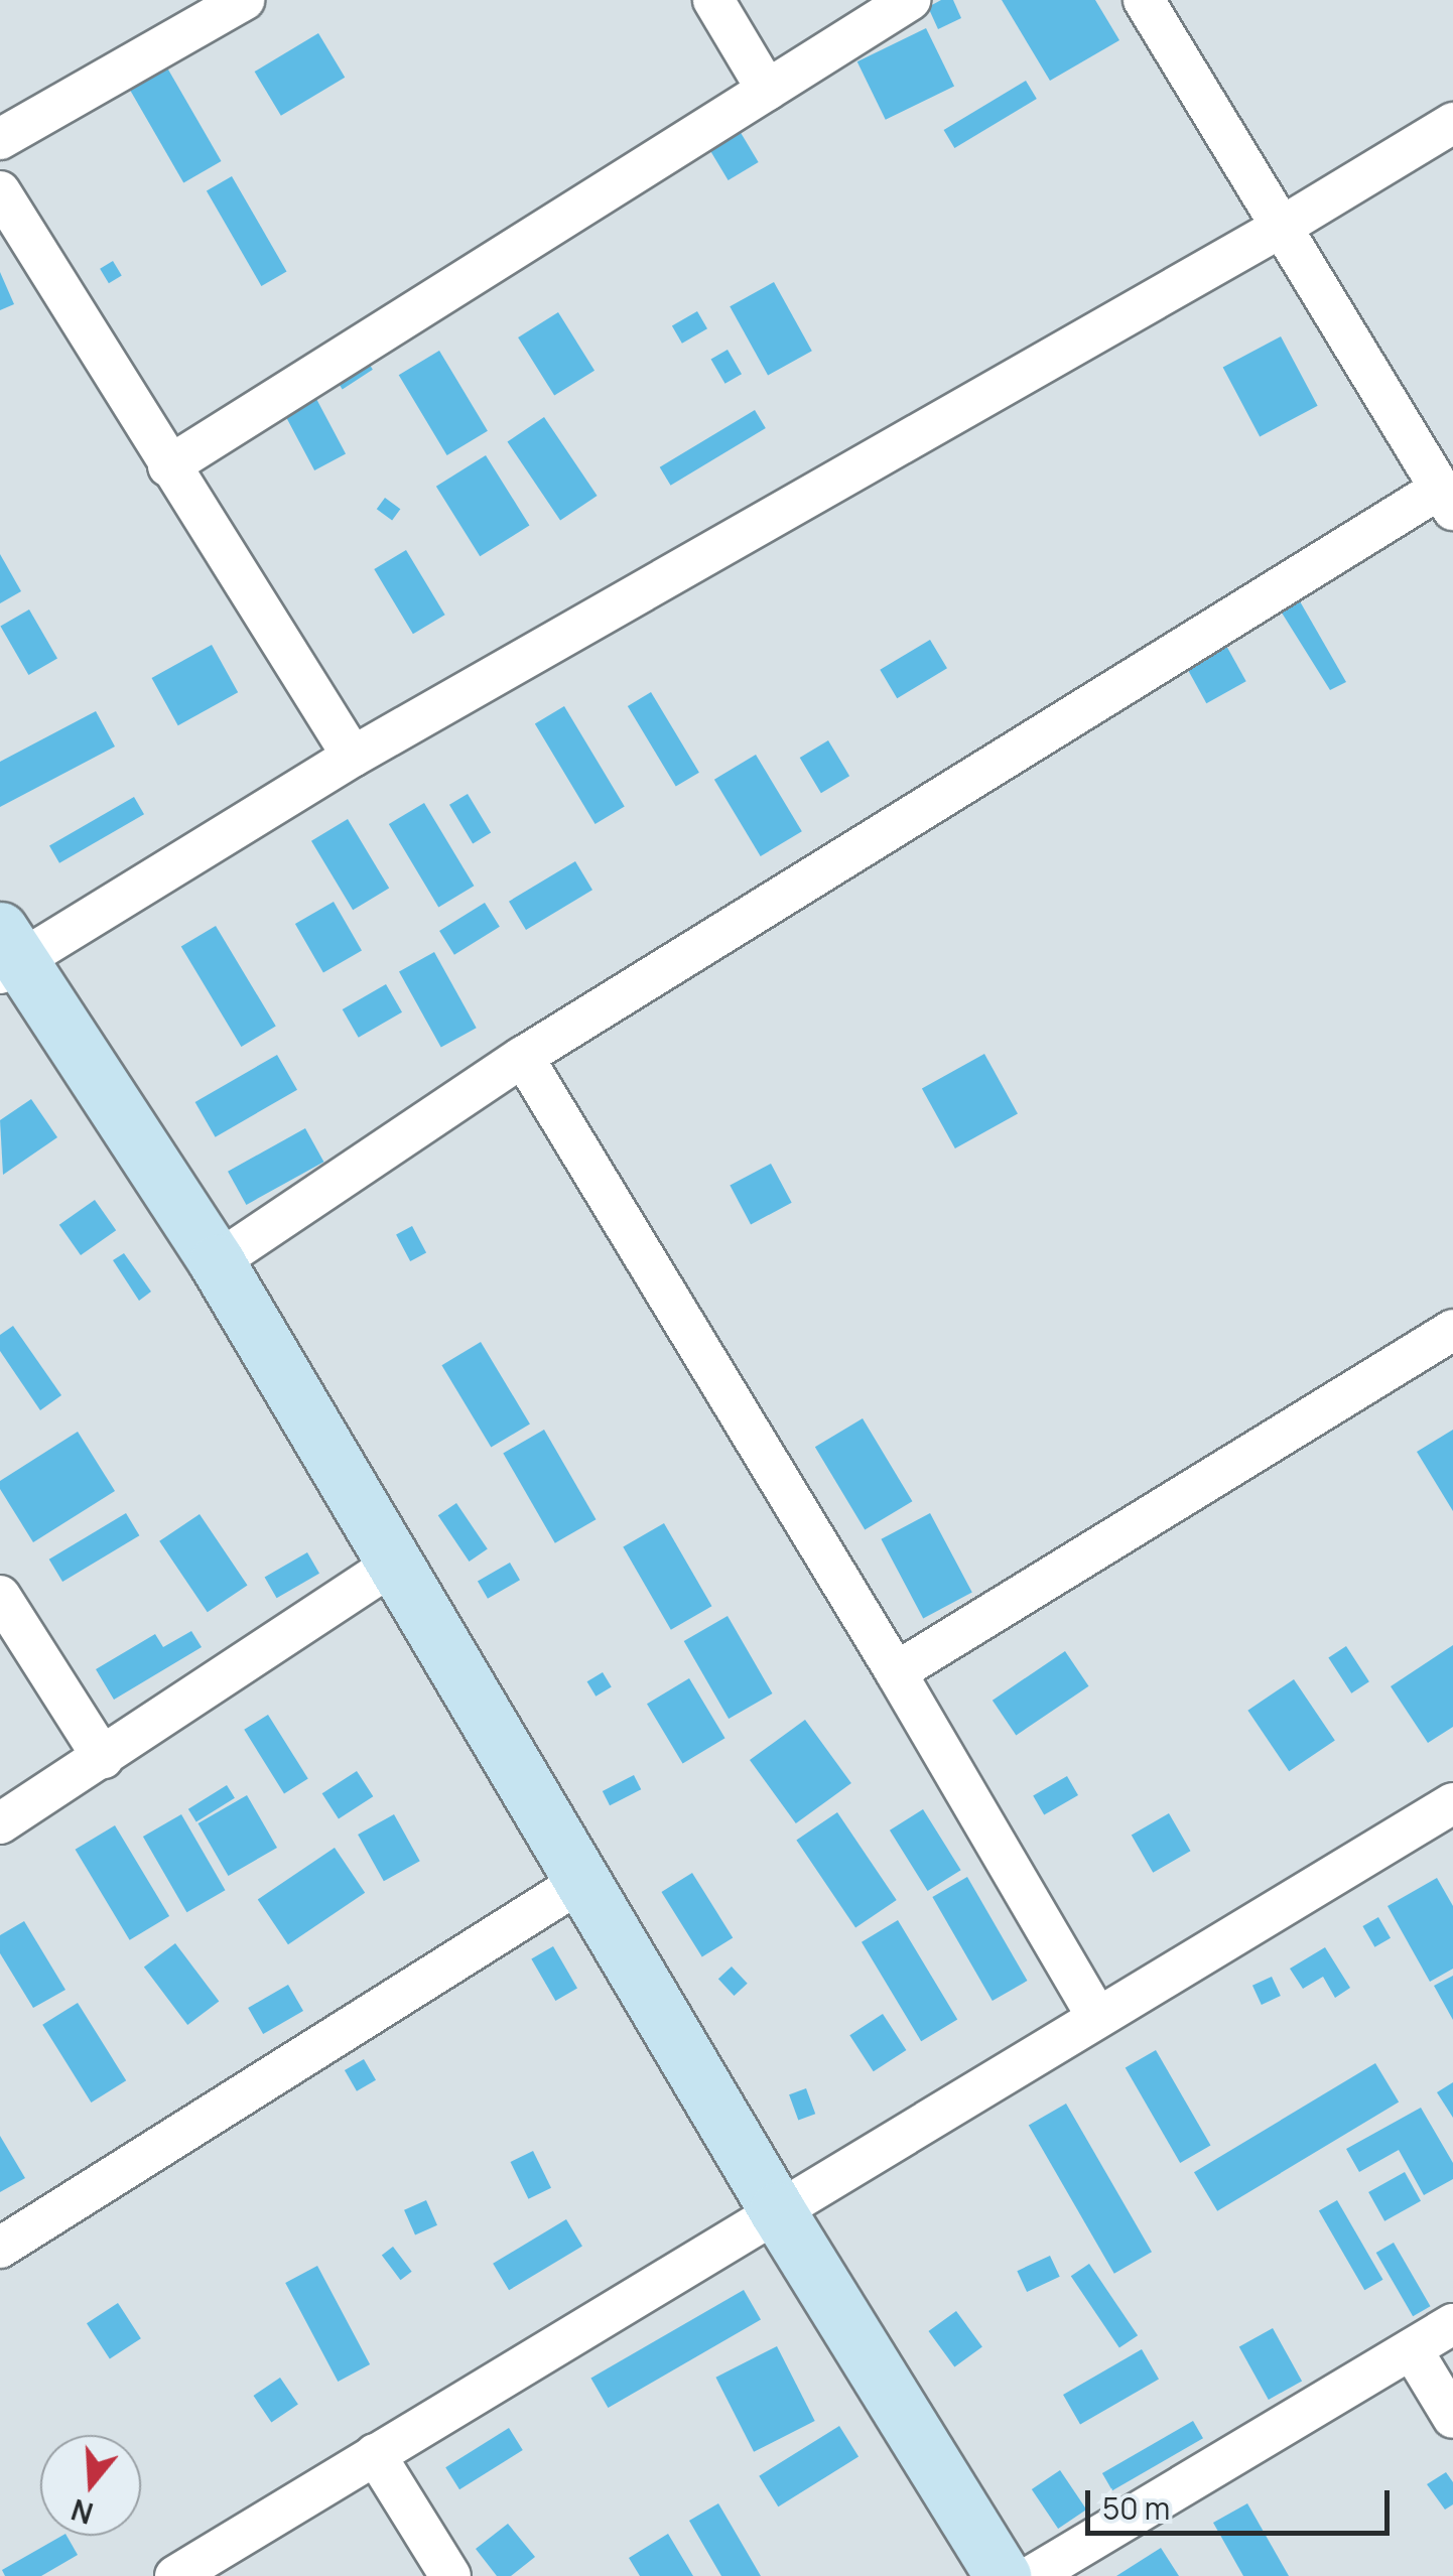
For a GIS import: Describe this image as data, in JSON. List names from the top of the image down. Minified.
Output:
{"scale_bar":"50 m","north":"bottom"}
